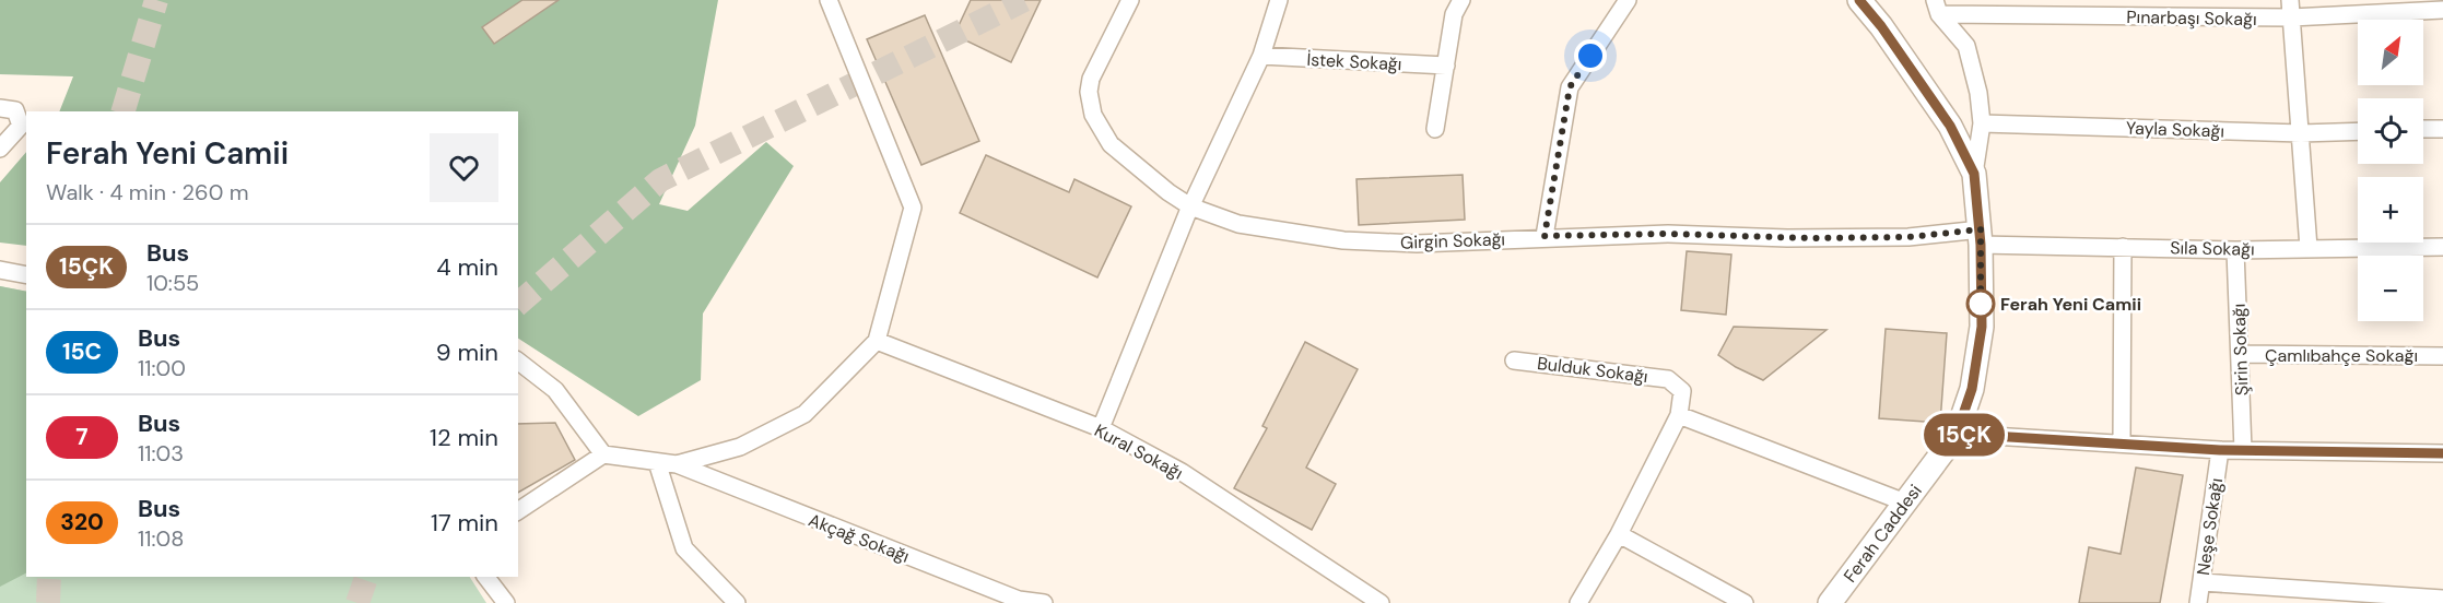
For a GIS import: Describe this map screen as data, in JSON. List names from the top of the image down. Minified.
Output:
{"streets":{"street":["Pınarbaşı Sokağı","İstek Sokağı","Yayla Sokağı","Girgin Sokağı","Sıla Sokağı","Şirin Sokağı","Çamlıbahçe Sokağı","Bulduk Sokağı","Kural Sokağı","Neşe Sokağı","Ferah Caddesi","Akçağ Sokağı"]},"crossings":[["Girgin Sokağı","Sıla Sokağı"],["Girgin Sokağı","Ferah Caddesi"],["Sıla Sokağı","Şirin Sokağı"],["Sıla Sokağı","Ferah Caddesi"],["Şirin Sokağı","Çamlıbahçe Sokağı"]],"places":["Ferah Yeni Camii"],"lines":["bus line 15ÇK"],"north":"top right","page":{"on_map":"15ÇK","map_buttons":["+","−"],"heading":["Ferah Yeni Camii","Walk · 4 min · 260 m"],"list":[{"mark":"15ÇK","name":"Bus","note":"10:55","value":"4 min"},{"mark":"15C","name":"Bus","note":"11:00","value":"9 min"},{"mark":"7","name":"Bus","note":"11:03","value":"12 min"},{"mark":"320","name":"Bus","note":"11:08","value":"17 min"}]}}
